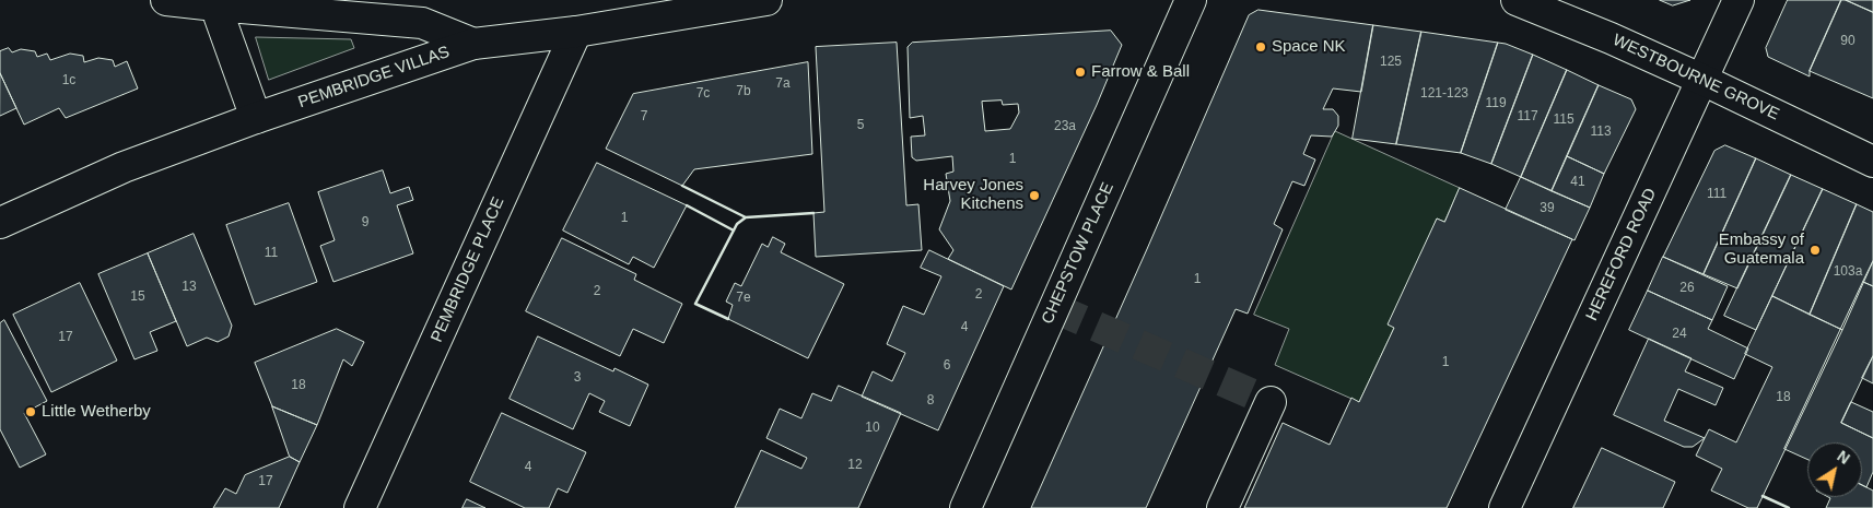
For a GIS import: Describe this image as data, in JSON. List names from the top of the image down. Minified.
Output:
{"streets":{"street":["PEMBRIDGE VILLAS","WESTBOURNE GROVE","CHEPSTOW PLACE","HEREFORD ROAD","PEMBRIDGE PLACE"]},"crossings":[["PEMBRIDGE VILLAS","PEMBRIDGE PLACE"],["WESTBOURNE GROVE","HEREFORD ROAD"]],"places":["Space NK","Farrow & Ball","Harvey Jones Kitchens","Embassy of Guatemala","Little Wetherby"],"house_numbers":["90","125","1c","7a","7b","7c","121-123","119","7","117","115","5","23a","113","1","41","111","39","1","9","11","103a","1","13","26","2","2","15","7e","4","24","17","1","6","3","18","18","8","10","12","4","17"],"north":"top right"}
